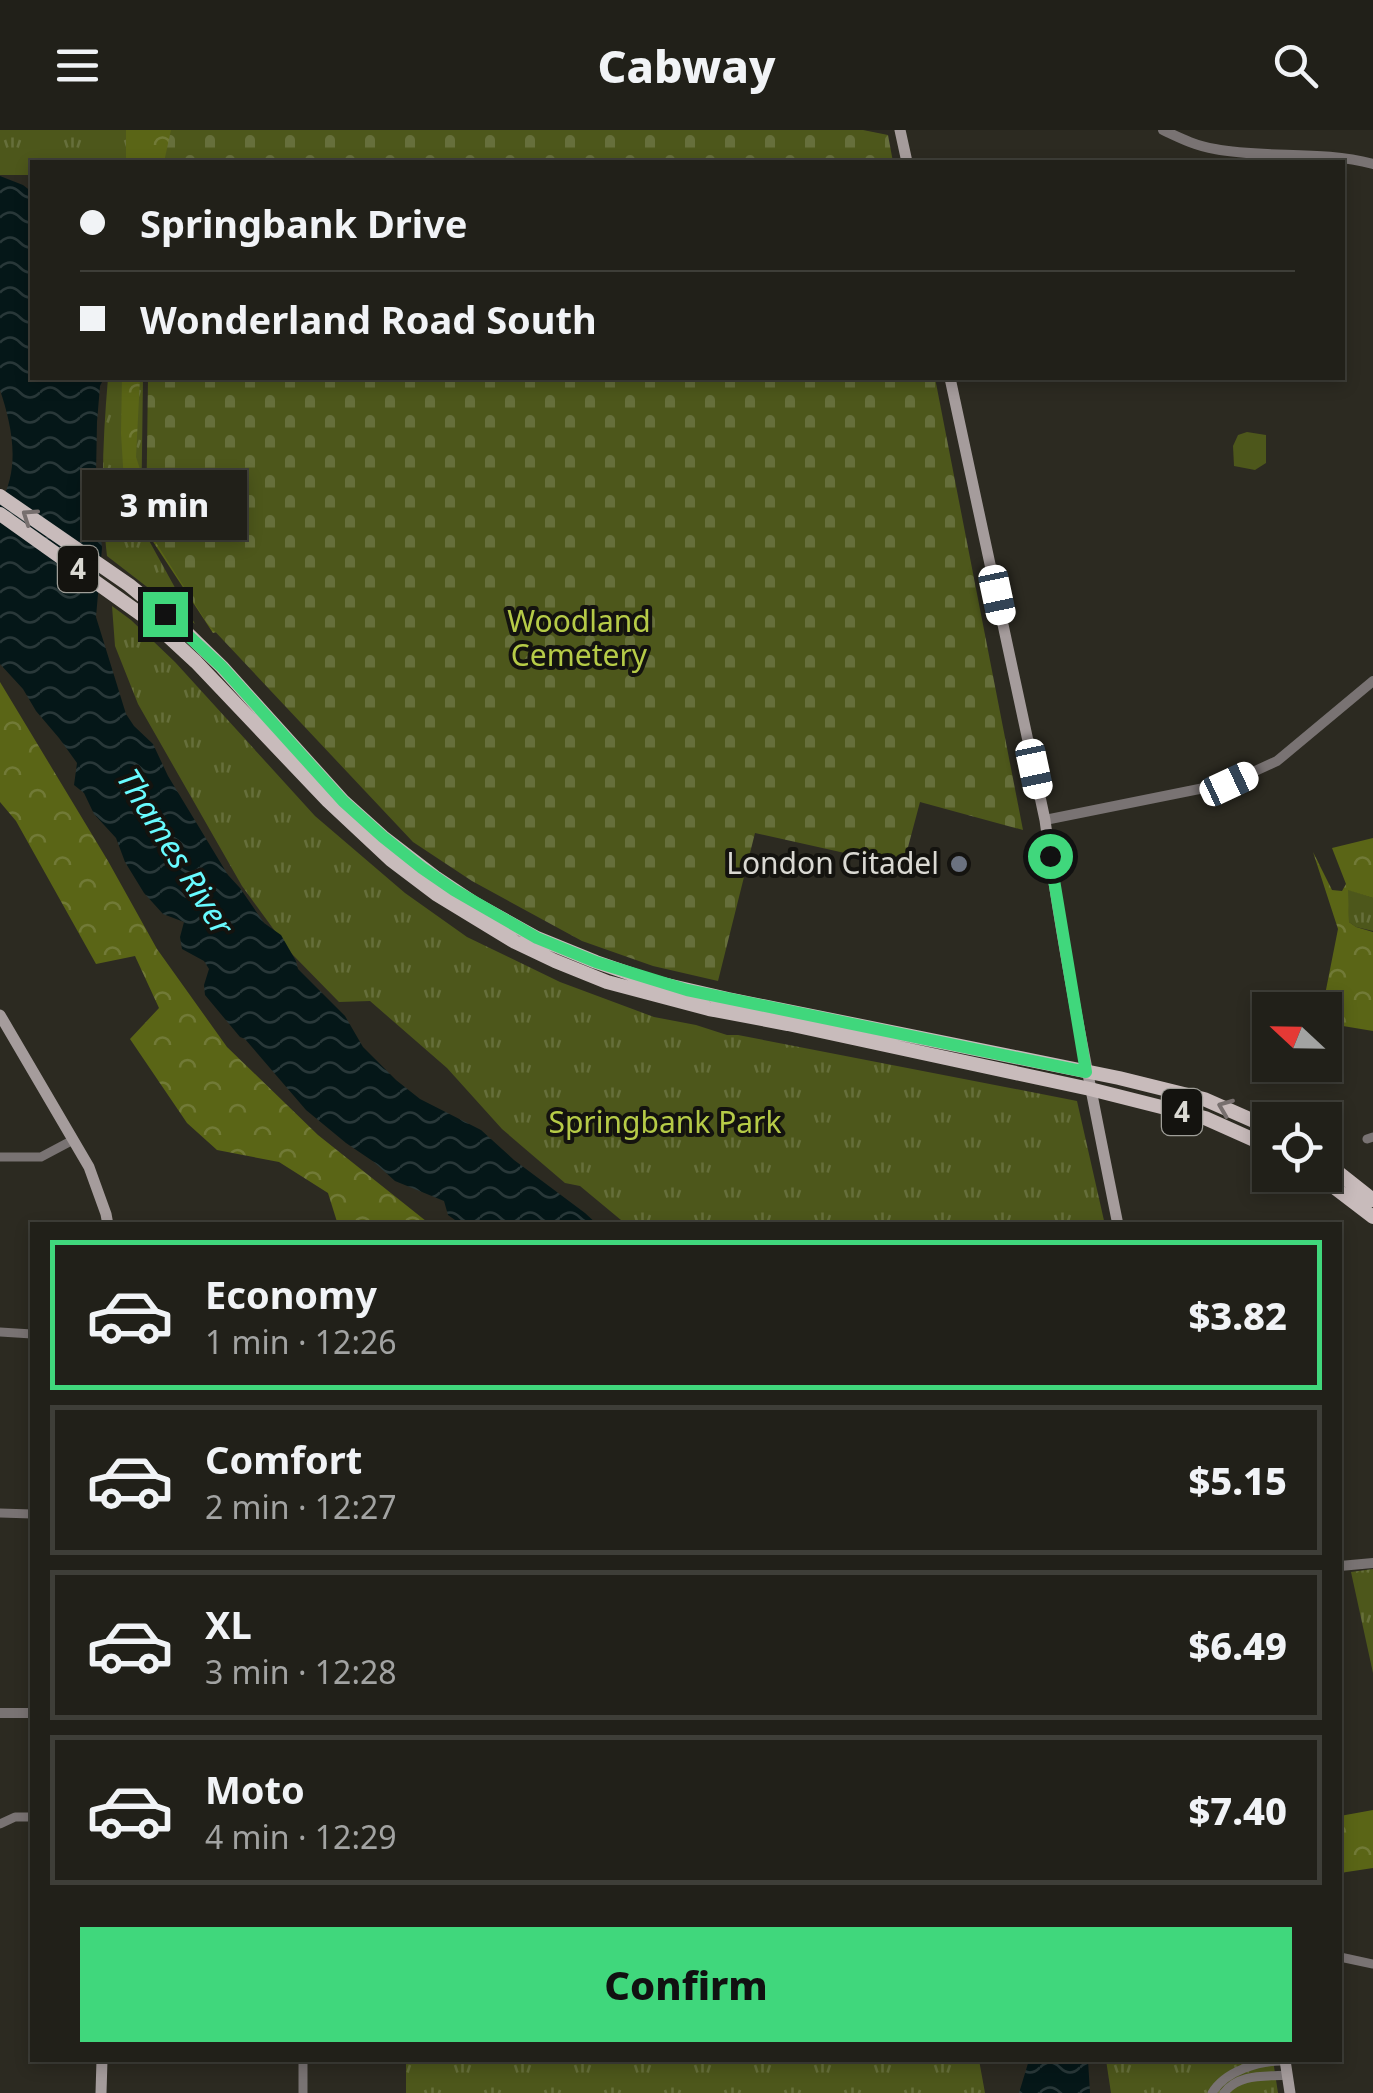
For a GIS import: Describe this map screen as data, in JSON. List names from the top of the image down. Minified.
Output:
{"streets":{"main road":["4"]},"water":["Thames River"],"parks":["Woodland Cemetery","Springbank Park"],"places":["London Citadel"],"north":"left","page":{"header":"Cabway","banner":["Springbank Drive","Wonderland Road South"],"bubble":"3 min","list":[{"name":"Economy","note":"1 min · 12:26","value":"$3.82"},{"name":"Comfort","note":"2 min · 12:27","value":"$5.15"},{"name":"XL","note":"3 min · 12:28","value":"$6.49"},{"name":"Moto","note":"4 min · 12:29","value":"$7.40"}],"buttons":"Confirm"}}
